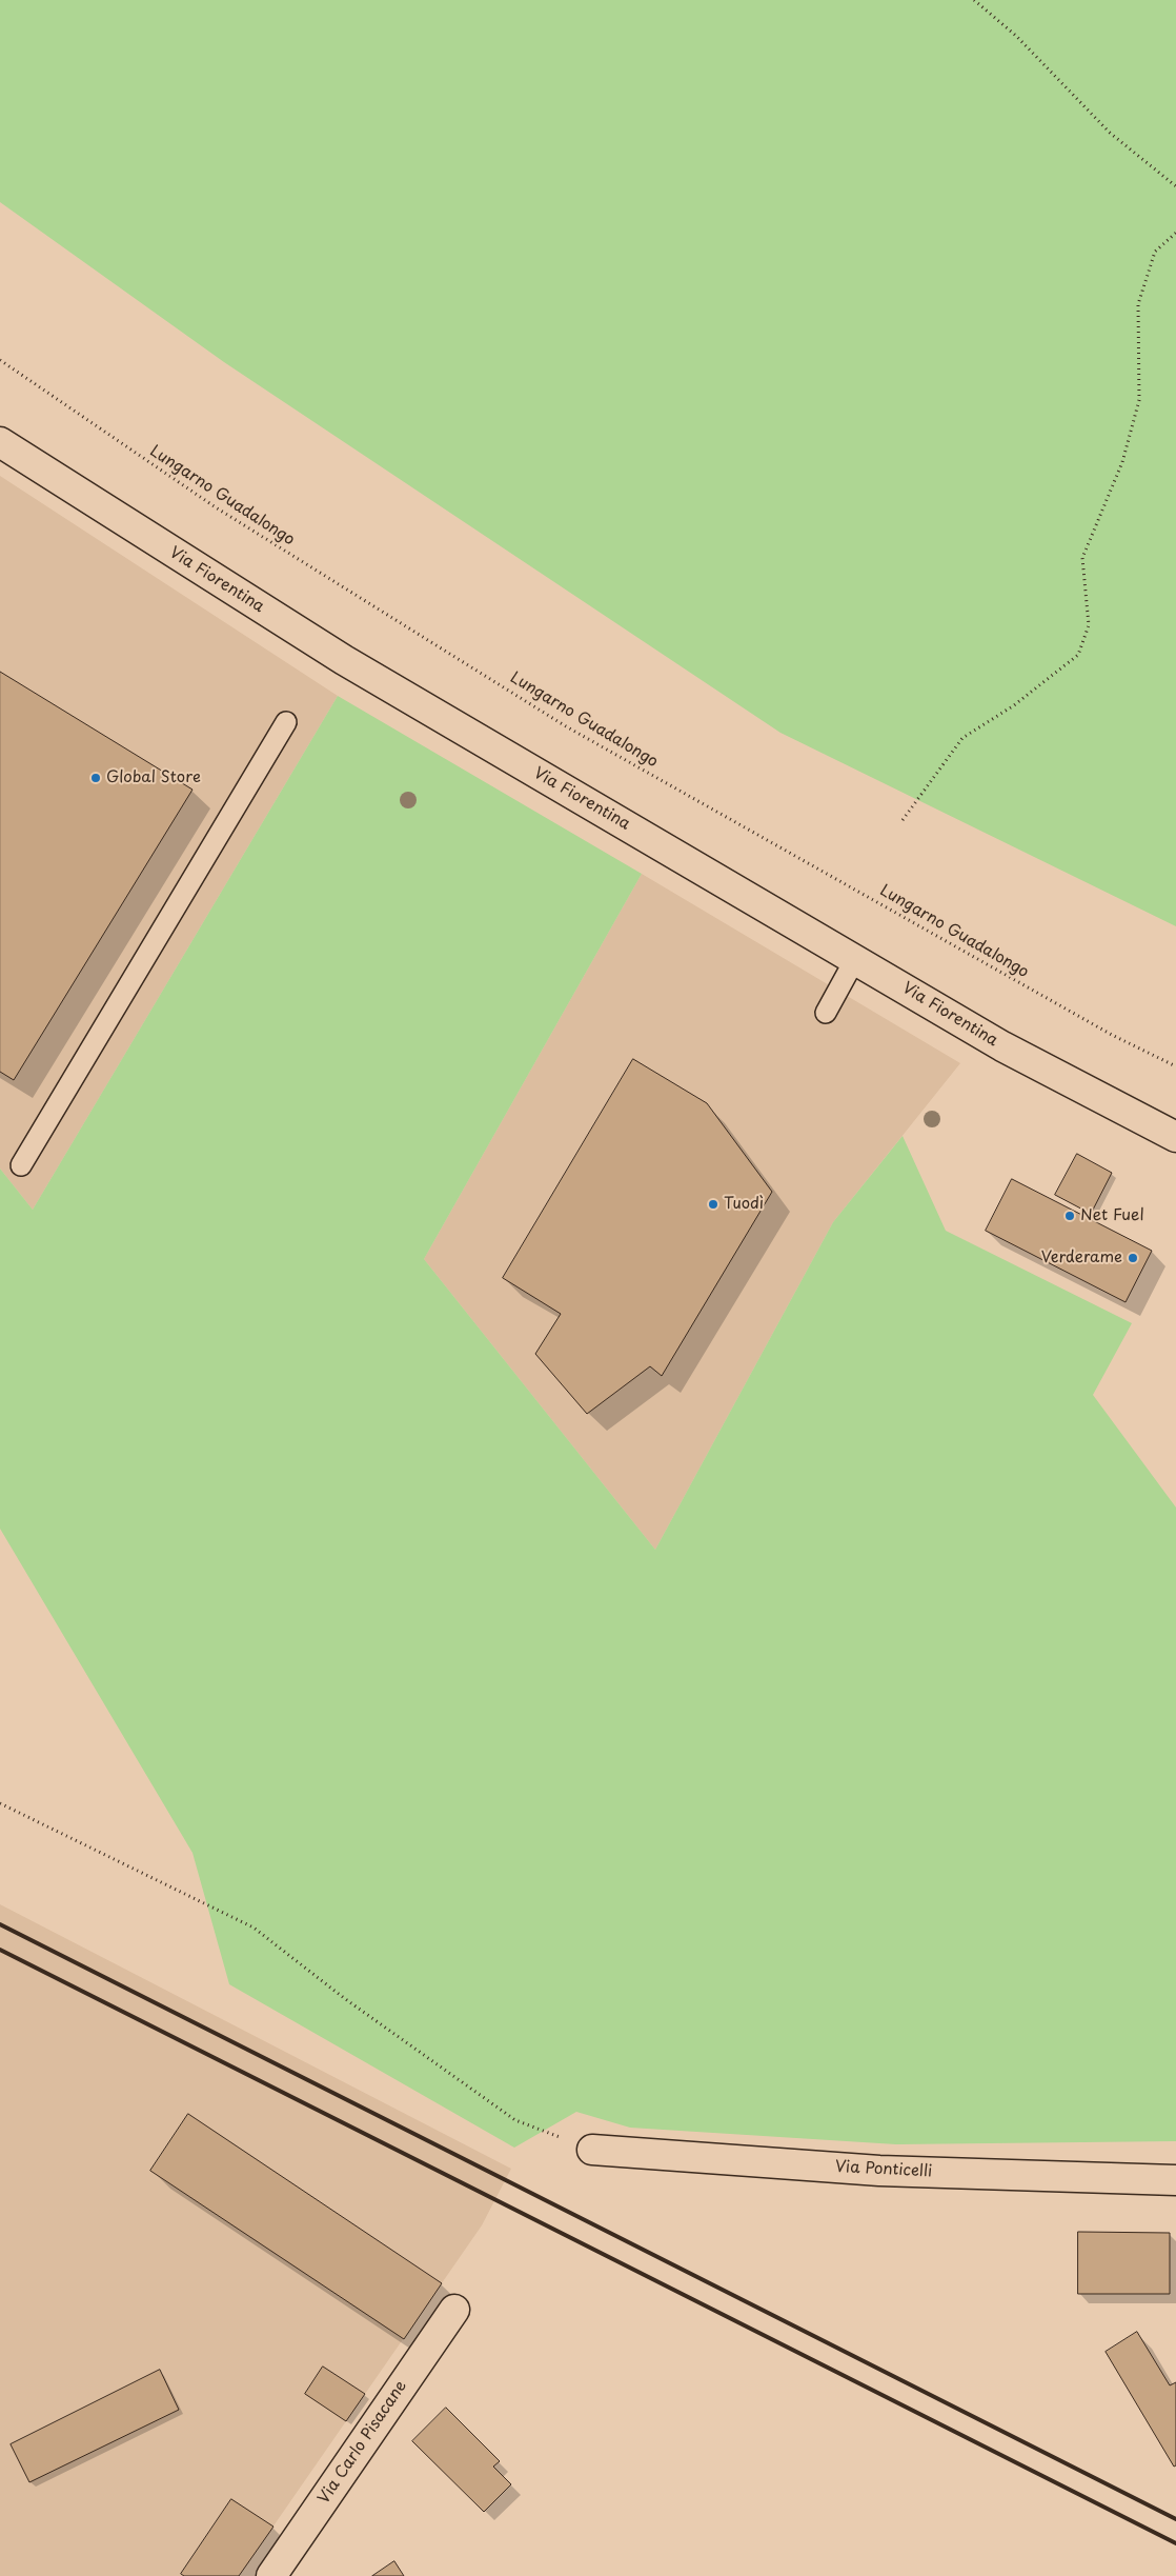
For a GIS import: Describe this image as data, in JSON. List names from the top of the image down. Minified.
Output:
{"streets":{"main road":["Via Fiorentina","Via Ponticelli","Via Carlo Pisacane"],"path":["Lungarno Guadalongo"]},"places":["Global Store","Tuodì","Net Fuel","Verderame"]}
